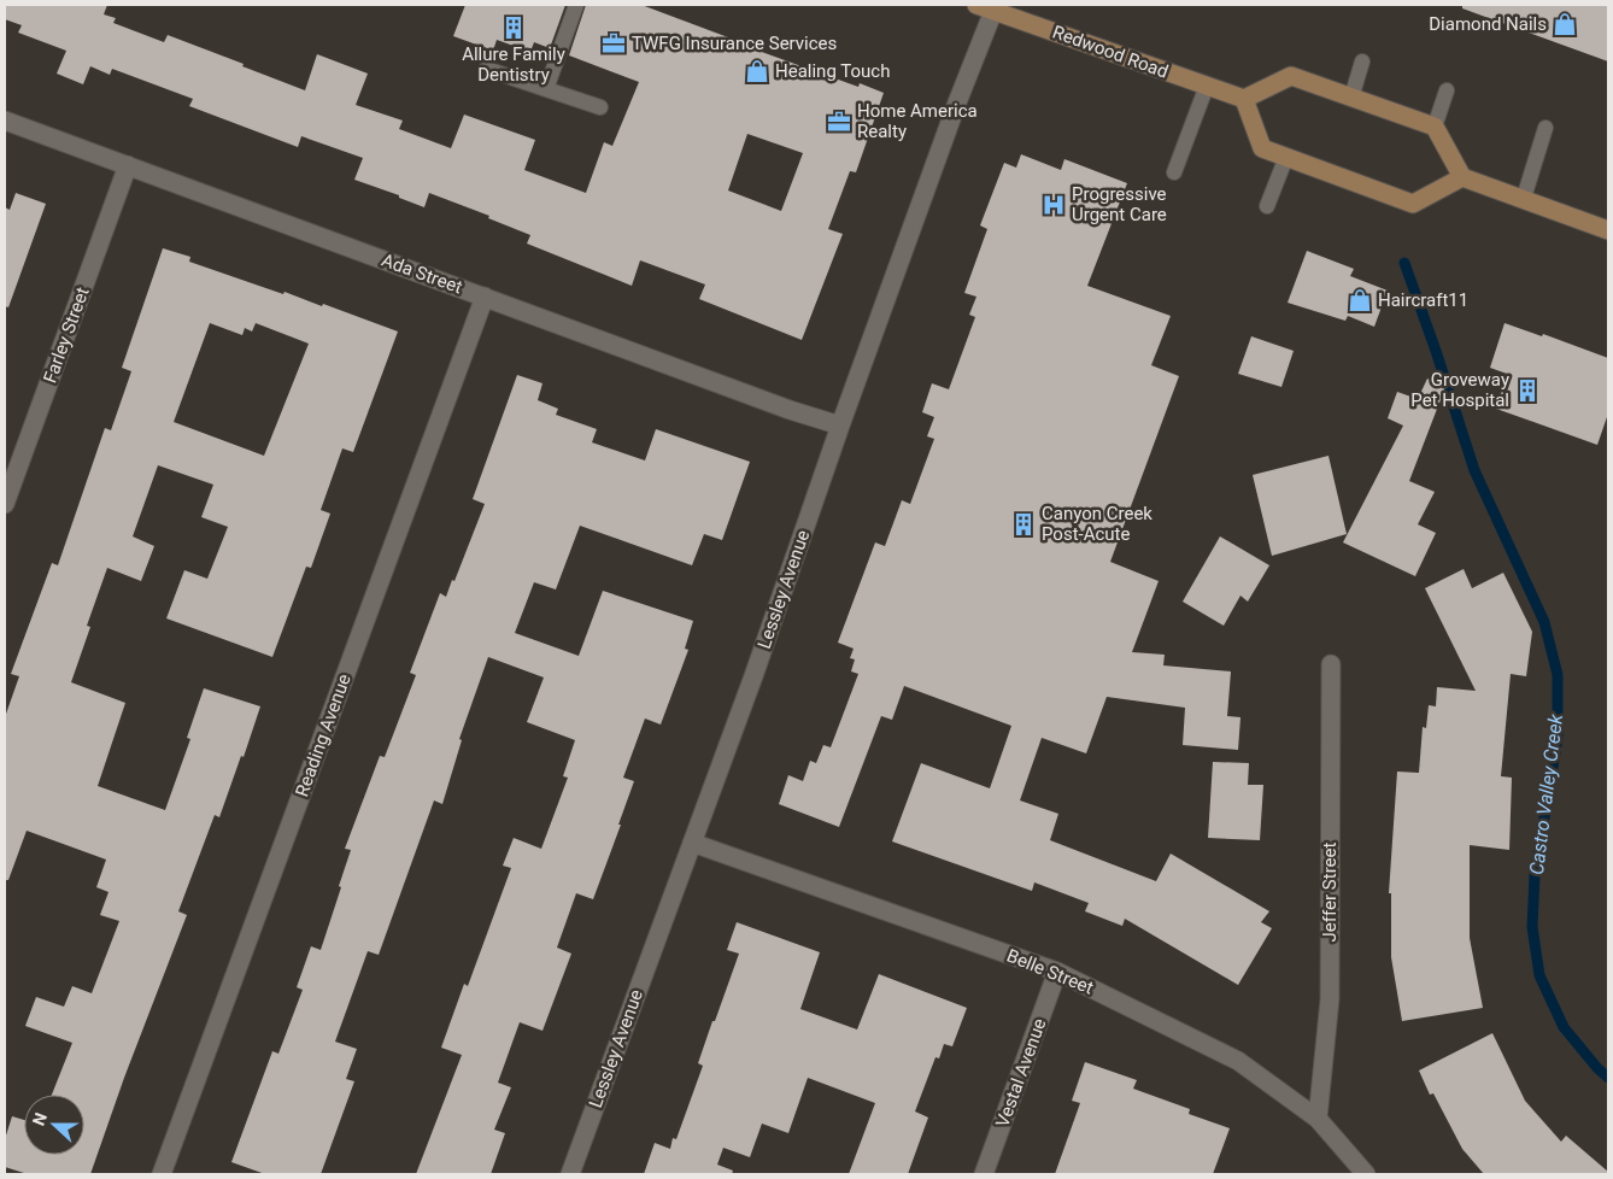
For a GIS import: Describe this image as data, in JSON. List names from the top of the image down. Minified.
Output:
{"streets":{"main road":["Redwood Road"],"street":["Ada Street","Farley Street","Lessley Avenue","Reading Avenue","Jeffer Street","Belle Street","Vestal Avenue"]},"crossings":[["Redwood Road","Lessley Avenue"],["Ada Street","Farley Street"],["Ada Street","Lessley Avenue"],["Ada Street","Reading Avenue"],["Lessley Avenue","Belle Street"],["Jeffer Street","Belle Street"],["Belle Street","Vestal Avenue"]],"water":["Castro Valley Creek"],"places":{"shop":["Diamond Nails","Healing Touch","Haircraft11"],"building":["Allure Family Dentistry","Groveway Pet Hospital","Canyon Creek Post-Acute"],"office":["TWFG Insurance Services","Home America Realty"],"hospital":["Progressive Urgent Care"]},"north":"left"}
